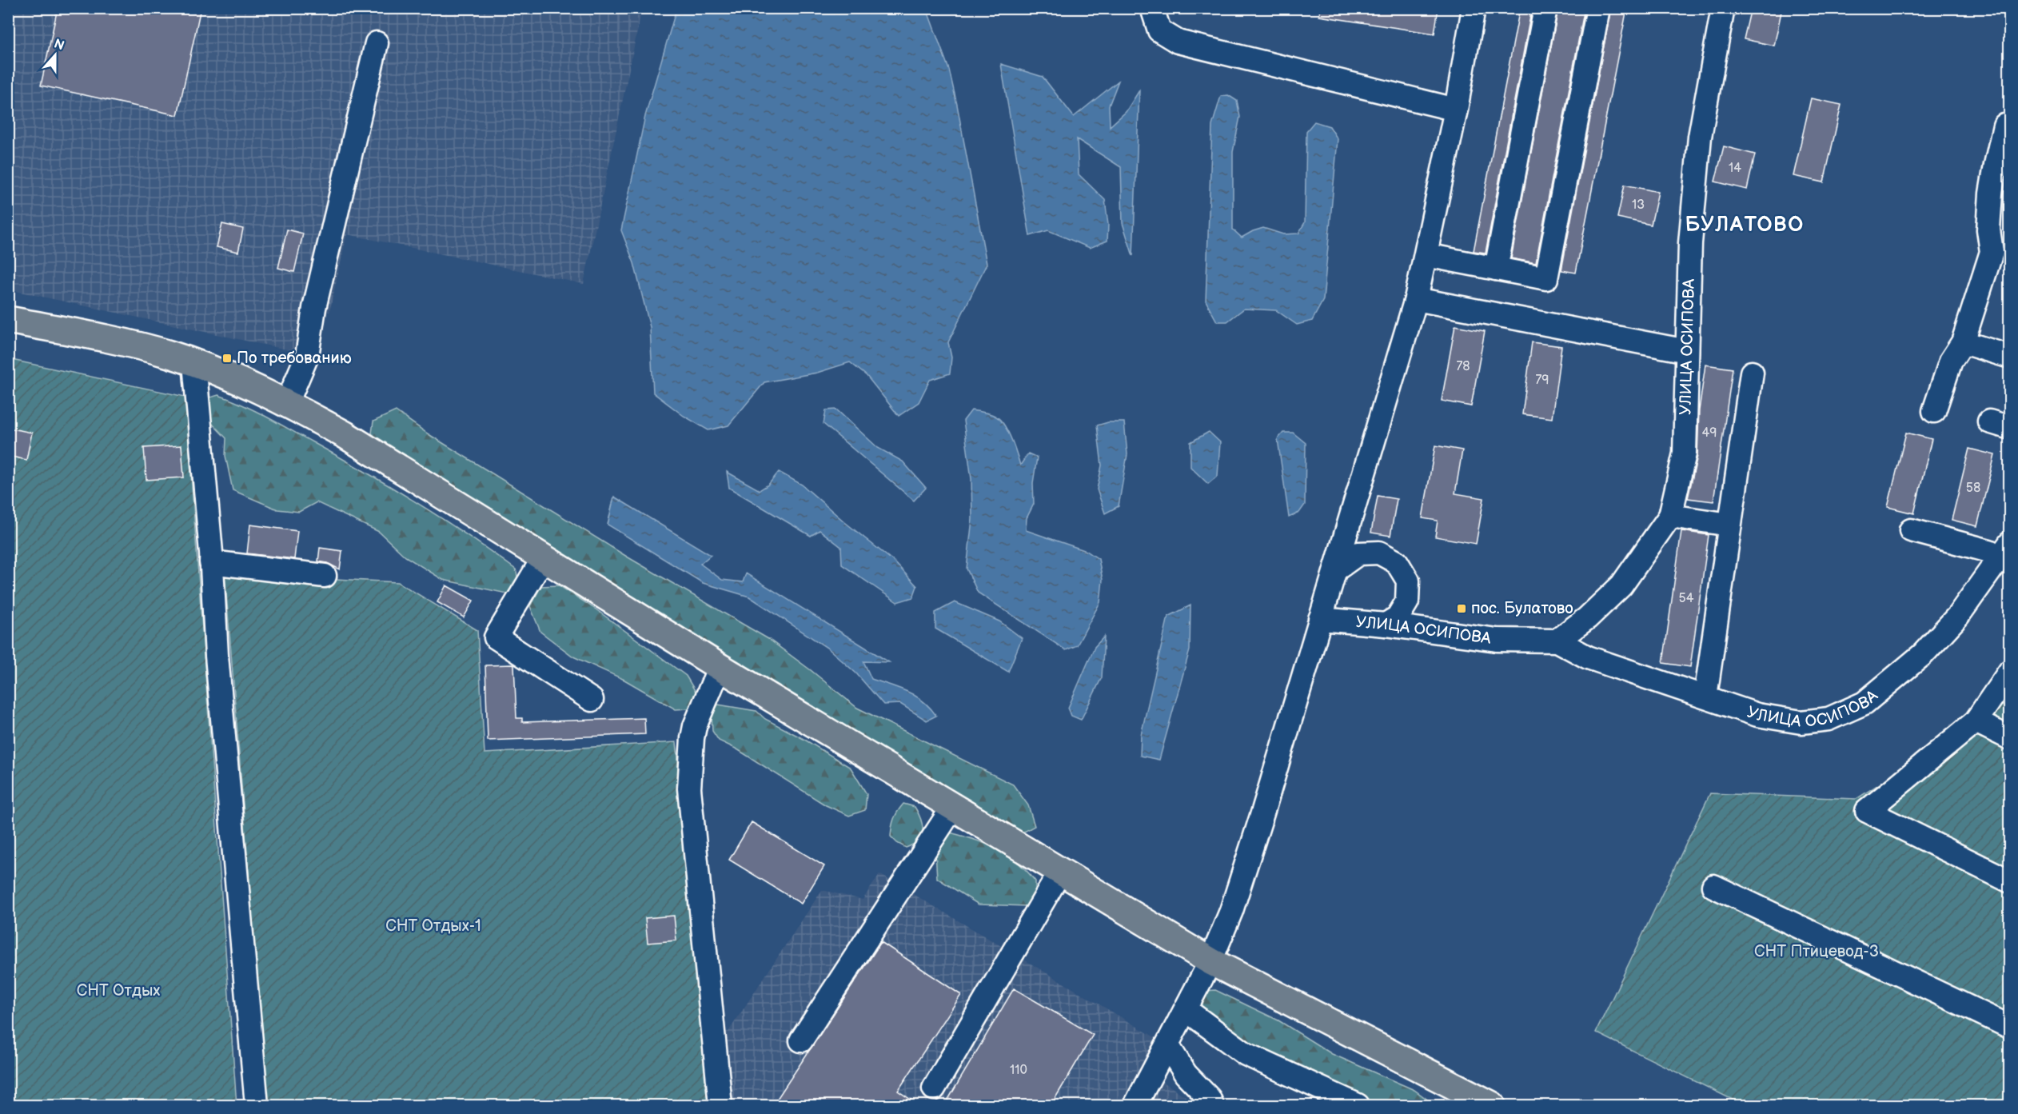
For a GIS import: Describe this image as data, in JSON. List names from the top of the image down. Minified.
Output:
{"streets":{"street":["УЛИЦА ОСИПОВА"]},"districts":["БУЛАТОВО"],"parks":["СНТ Отдых-1","СНТ Птицевод-3","СНТ Отдых"],"places":{"transit":["По требованию","пос. Булатово"]},"house_numbers":["14","13","78","79","49","58","54","110"],"north":"top"}
